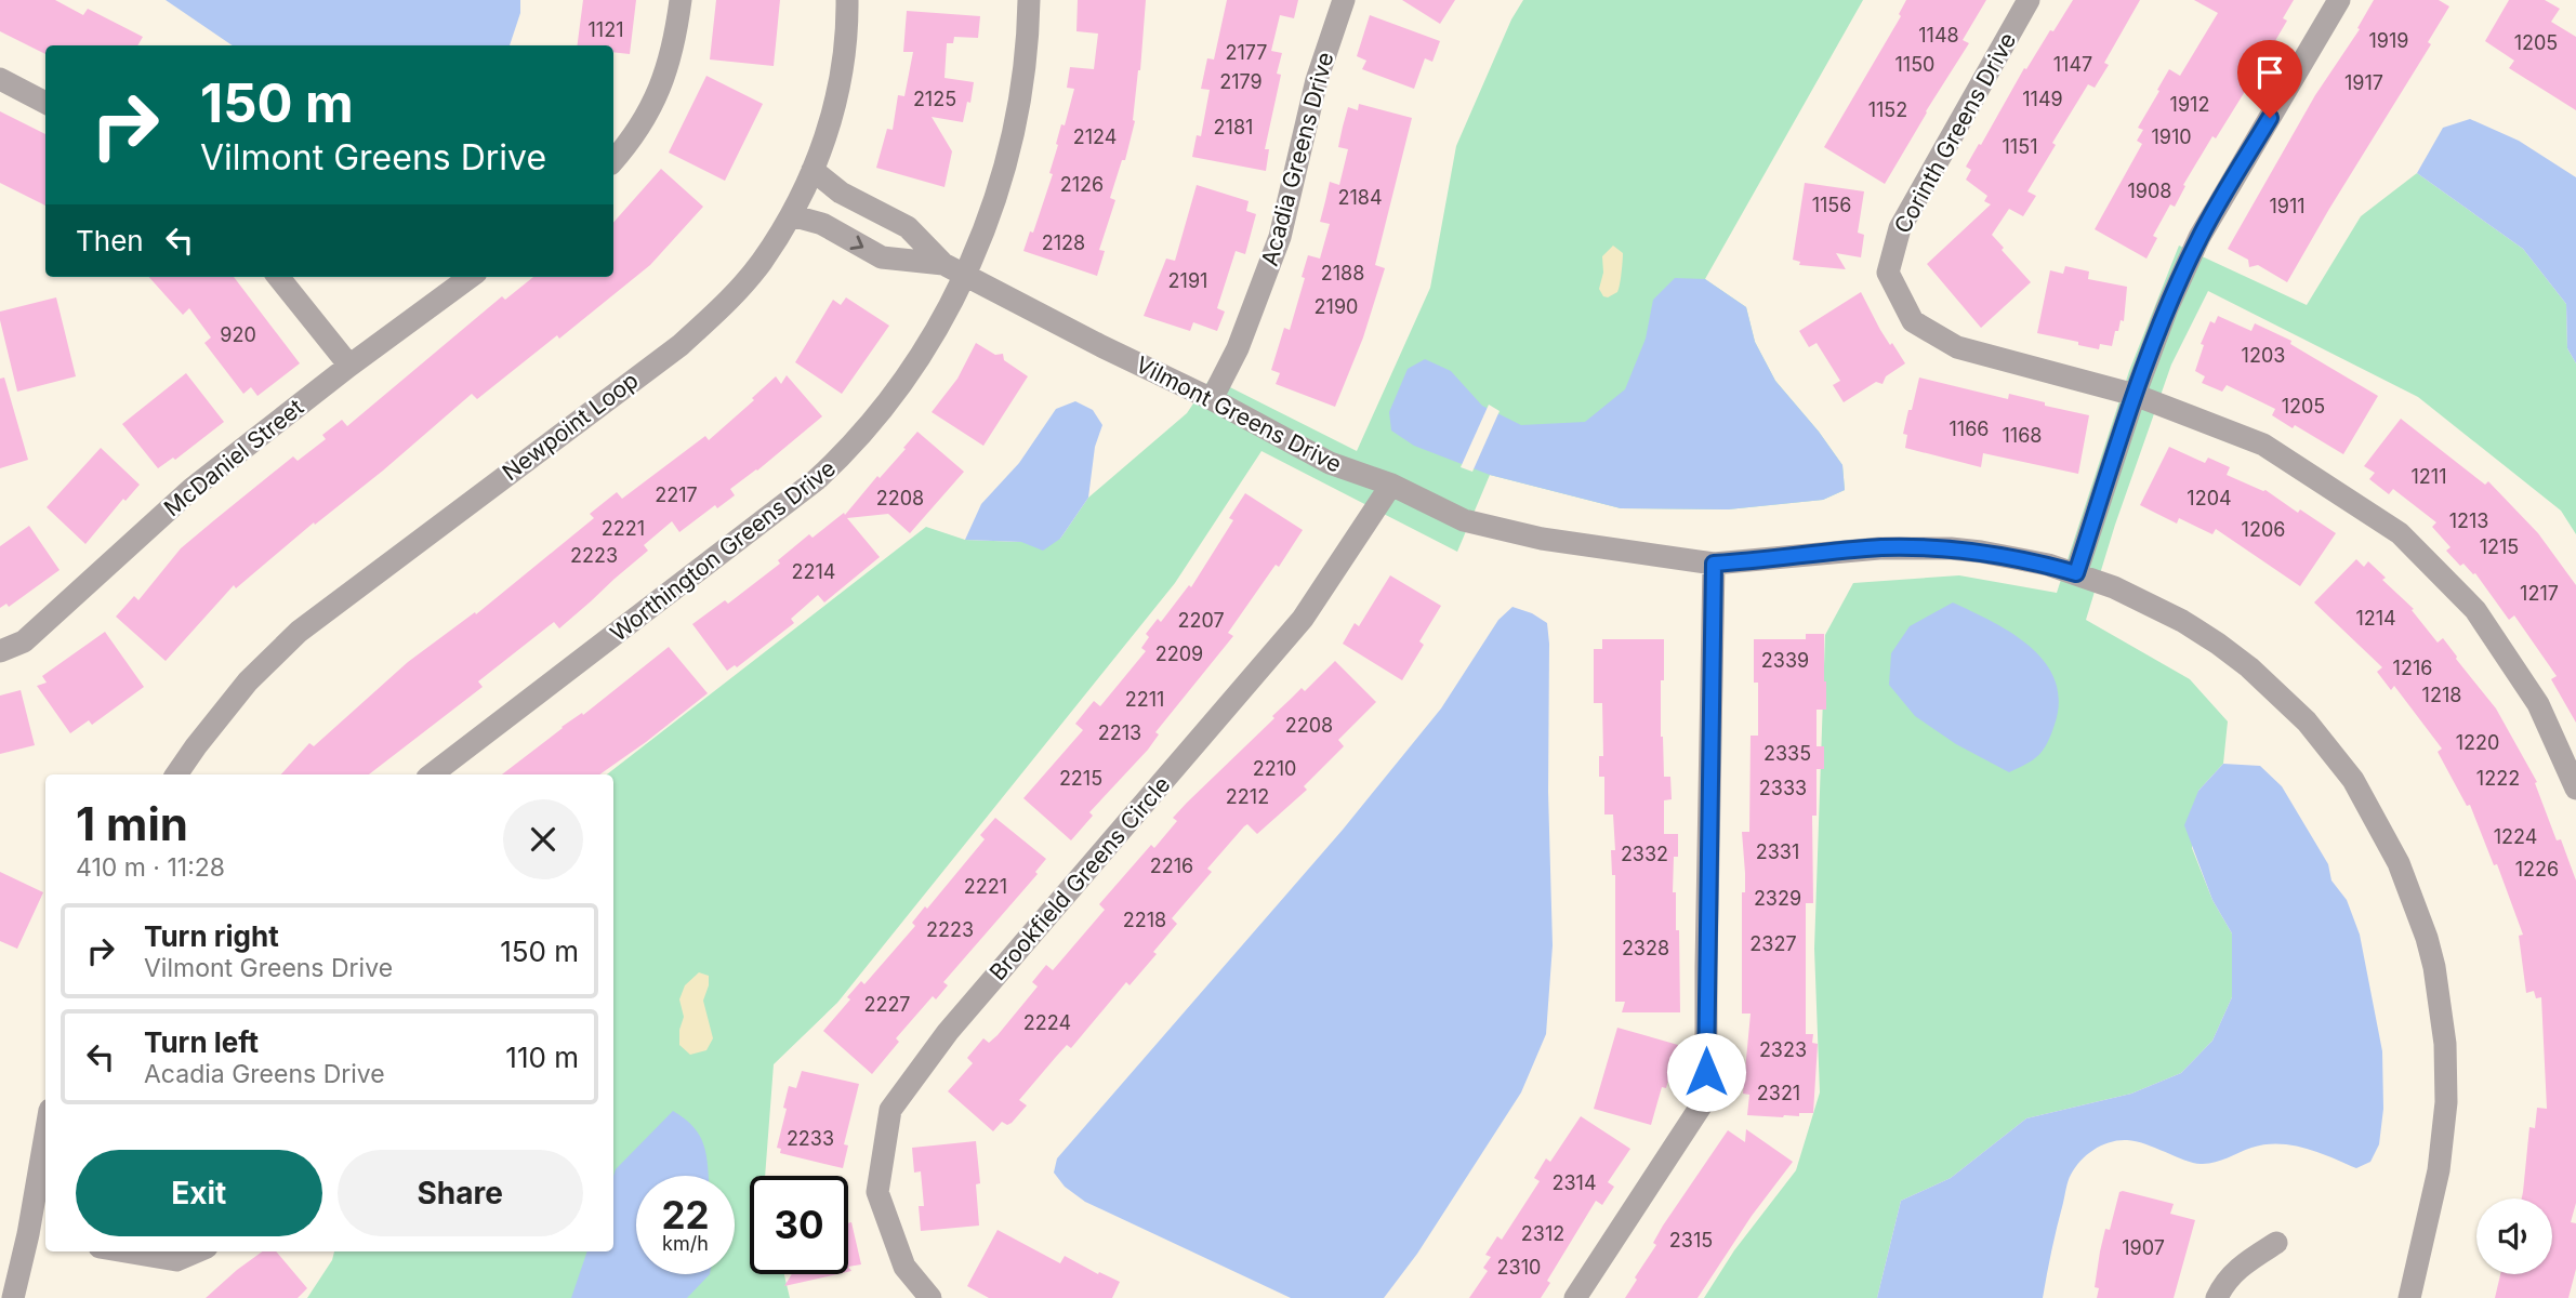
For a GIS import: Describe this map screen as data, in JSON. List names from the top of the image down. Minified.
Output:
{"streets":{"street":["Corinth Greens Drive","Acadia Greens Drive","Vilmont Greens Drive","Newpoint Loop","McDaniel Street","Worthington Greens Drive","Brookfield Greens Circle"]},"crossings":[["Acadia Greens Drive","Vilmont Greens Drive"],["Vilmont Greens Drive","Worthington Greens Drive"],["Vilmont Greens Drive","Brookfield Greens Circle"]],"house_numbers":["1121","1148","1919","1205","2177","1150","1147","2179","1917","2125","1149","1912","1152","2181","2124","1910","1151","2126","1908","2184","1156","1911","2128","2188","2191","2190","920","1203","1205","1166","1168","1211","2217","2208","1204","1213","2221","1206","1215","2223","2214","1217","1214","2207","2209","2339","1216","1218","2211","2208","2213","1220","2335","2210","2215","1222","2333","2212","1224","2331","2332","2216","1226","2221","2329","2218","2223","2327","2328","2227","2224","2323","2321","2233","2314","2312","2315","1907","2310"],"page":{"turn":["150 m","Vilmont Greens Drive"],"then":"Then","heading":["1 min","410 m · 11:28"],"list":[{"name":"Turn right","note":"Vilmont Greens Drive","value":"150 m"},{"name":"Turn left","note":"Acadia Greens Drive","value":"110 m"}],"buttons":["Exit","Share"],"speed":"22 km/h","limit":"30"}}
